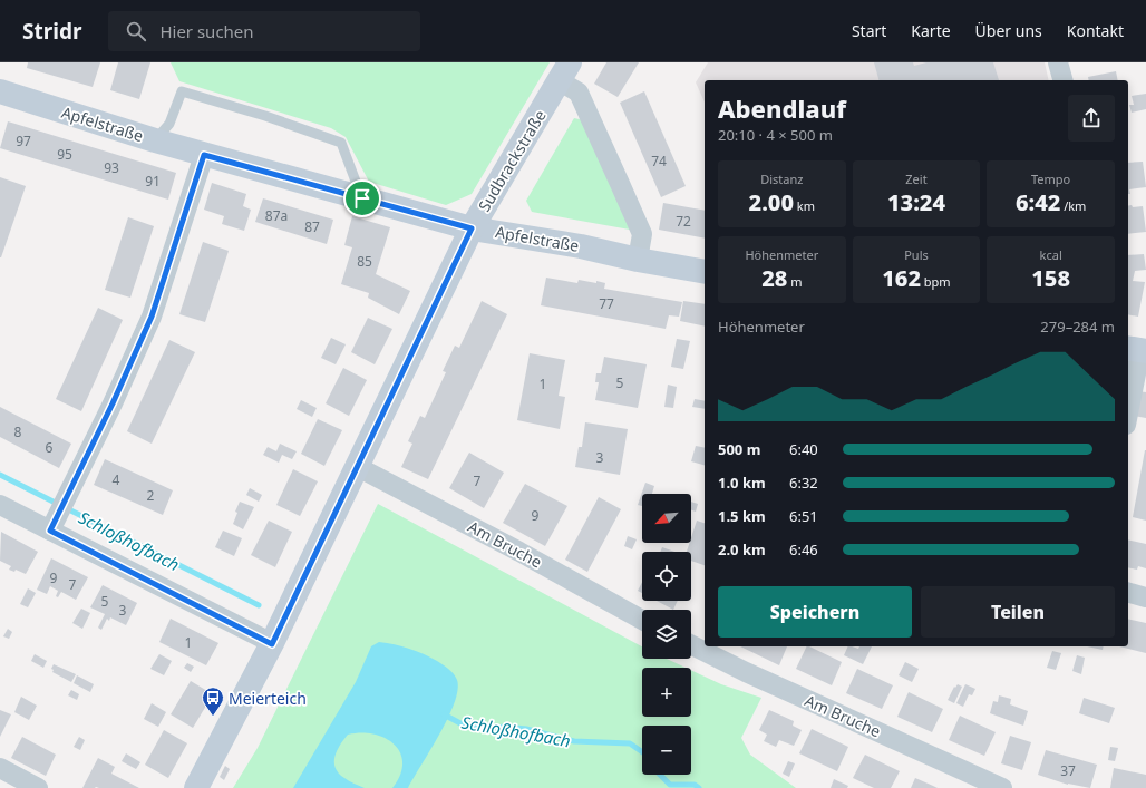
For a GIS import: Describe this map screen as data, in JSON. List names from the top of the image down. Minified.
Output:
{"streets":{"street":["Apfelstraße","Sudbrackstraße","Am Bruche"]},"crossings":[["Apfelstraße","Sudbrackstraße"],["Sudbrackstraße","Am Bruche"]],"water":["Schloßhofbach"],"places":{"bus stop":["Meierteich"]},"house_numbers":["97","95","74","93","91","87a","72","87","85","77","5","1","8","6","3","4","7","2","9","9","7","5","3","1","37"],"north":"bottom left","page":{"header":"Stridr","search":"Hier suchen","nav":["Start","Karte","Über uns","Kontakt"],"heading":["Abendlauf","20:10 · 4 × 500 m"],"stats":[["Distanz","2.00 km"],["Zeit","13:24"],["Tempo","6:42 /km"],["Höhenmeter","28 m"],["Puls","162 bpm"],["kcal","158"]],"chart":["Höhenmeter","279–284 m"],"list":[{"name":"500 m","note":"6:40"},{"name":"1.0 km","note":"6:32"},{"name":"1.5 km","note":"6:51"},{"name":"2.0 km","note":"6:46"}],"map_buttons":["+","−"],"buttons":["Speichern","Teilen"]}}
